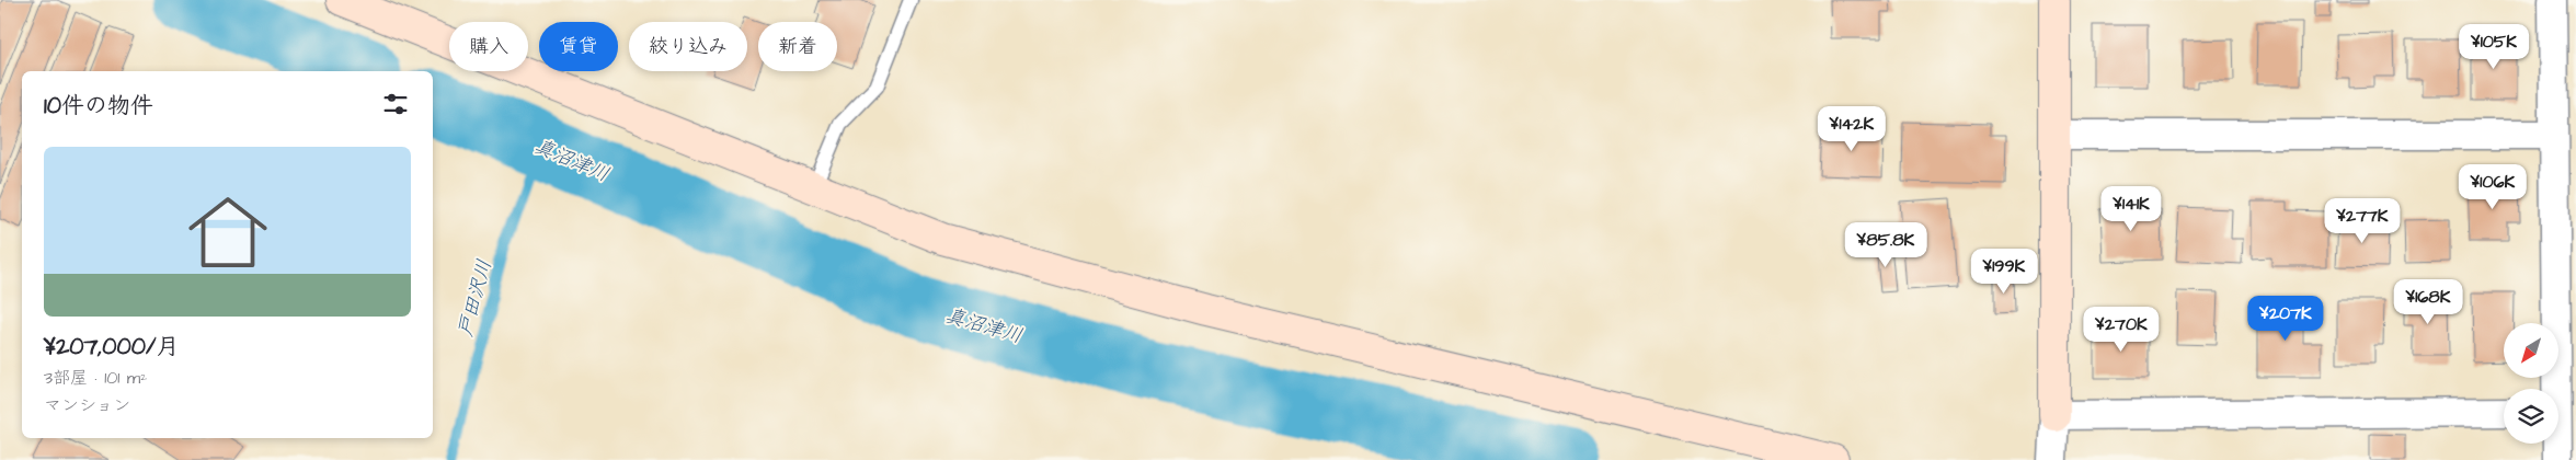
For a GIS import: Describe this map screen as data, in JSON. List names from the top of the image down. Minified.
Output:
{"water":["真沼津川","戸田沢川"],"north":"bottom left","page":{"chip":["購入","賃貸","絞り込み","新着"],"price":["¥105K","¥142K","¥106K","¥141K","¥277K","¥85.8K","¥199K","¥168K","¥207K","¥270K"],"heading":"10件の物件","list":[{"name":"¥207,000/月","note":"3部屋 · 101 m² · マンション"}]}}
